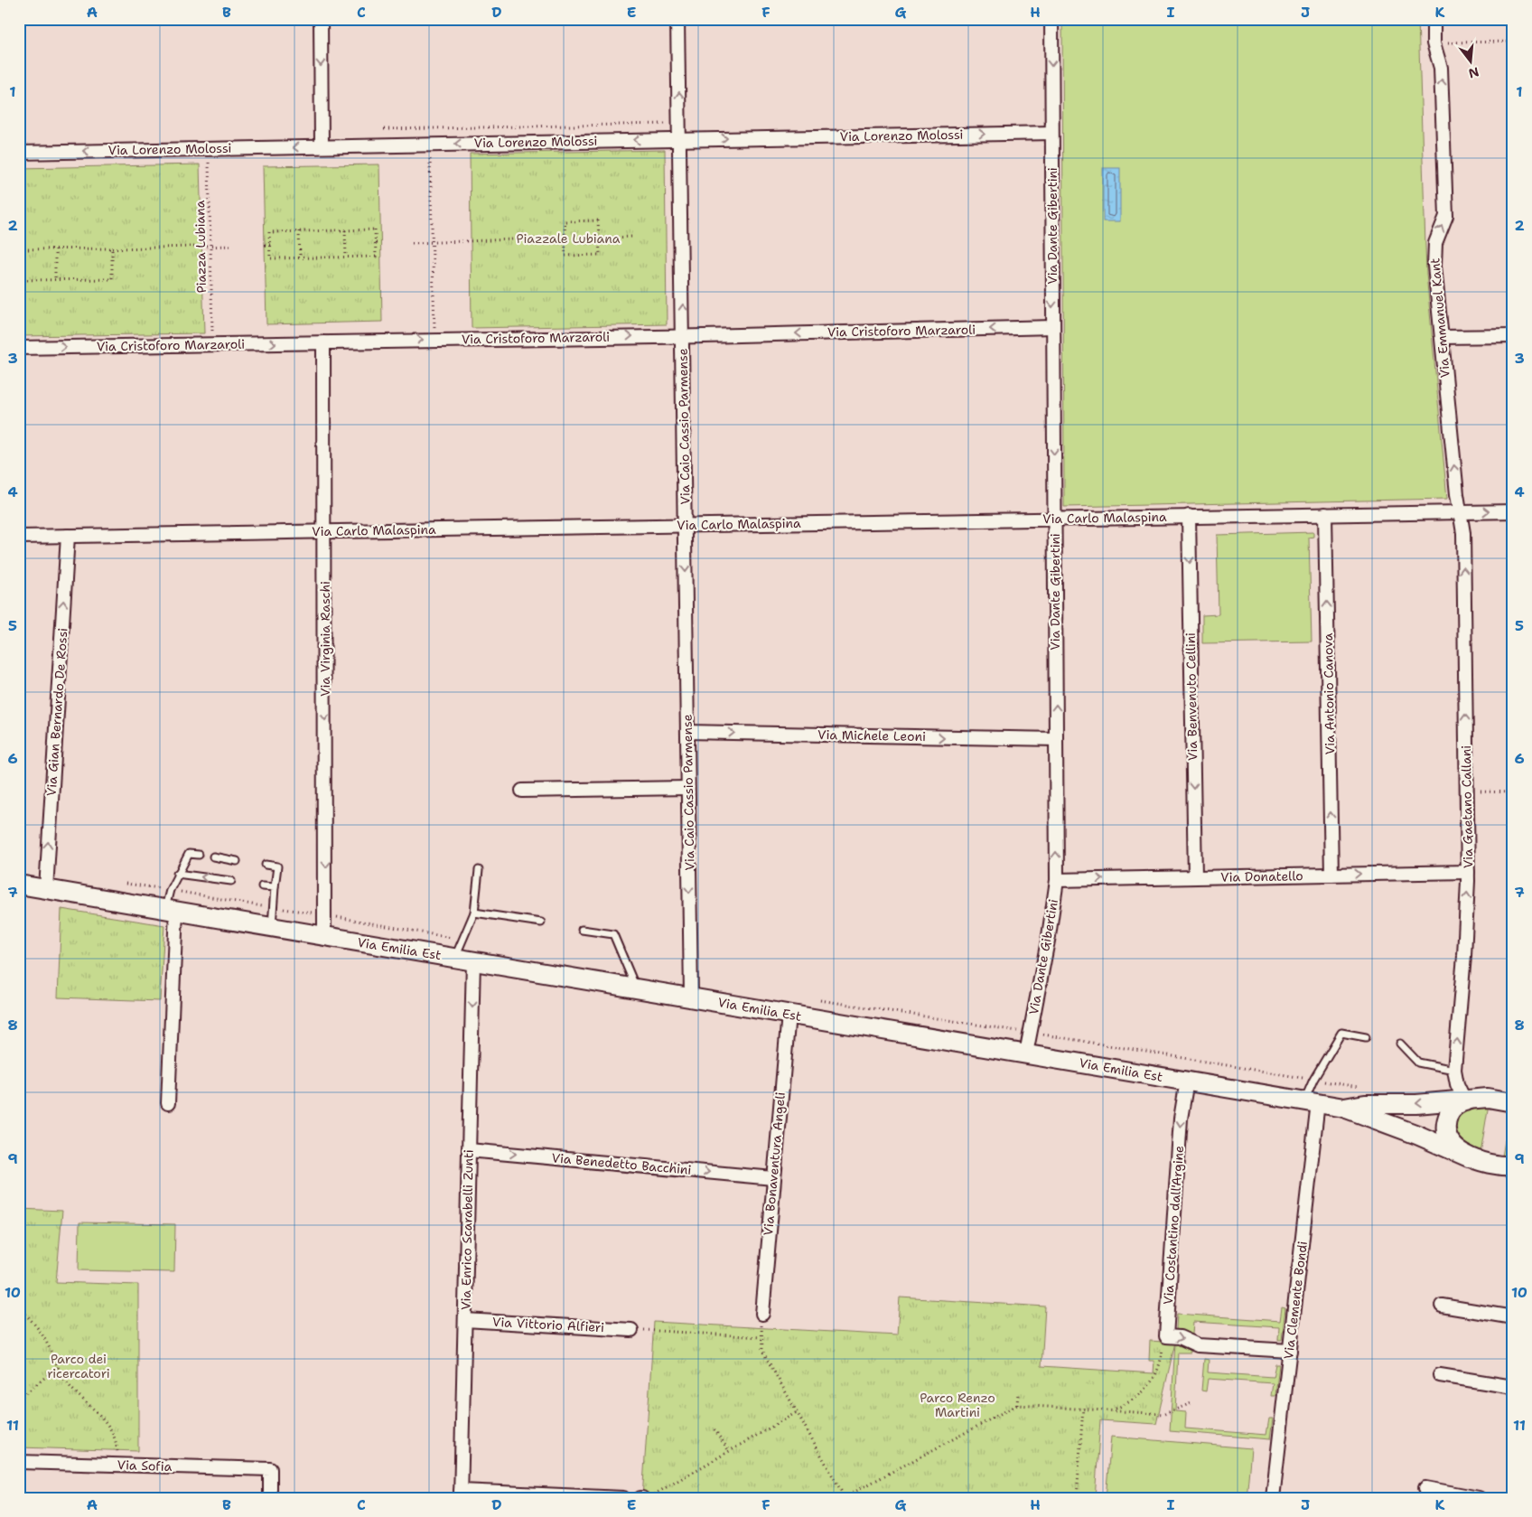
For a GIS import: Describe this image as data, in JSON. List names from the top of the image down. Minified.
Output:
{"streets":{"main road":["Via Emilia Est"],"street":["Via Lorenzo Molossi","Via Dante Gibertini","Via Emmanuel Kant","Via Cristoforo Marzaroli","Via Caio Cassio Parmense","Via Carlo Malaspina","Via Virginia Raschi","Via Antonio Canova","Via Benvenuto Cellini","Via Gian Bernardo De Rossi","Via Michele Leoni","Via Gaetano Callani","Via Donatello","Via Benedetto Bacchini","Via Bonaventura Angeli","Via Costantino dall'Argine","Via Enrico Scarabelli Zunti","Via Clemente Bondi","Via Vittorio Alfieri","Via Sofia"],"path":["Piazza Lubiana"]},"crossings":[["Via Lorenzo Molossi","Via Dante Gibertini"],["Via Lorenzo Molossi","Piazza Lubiana"],["Via Lorenzo Molossi","Via Caio Cassio Parmense"],["Via Dante Gibertini","Via Cristoforo Marzaroli"],["Via Dante Gibertini","Via Carlo Malaspina"],["Via Dante Gibertini","Via Michele Leoni"],["Via Dante Gibertini","Via Donatello"],["Via Dante Gibertini","Via Emilia Est"],["Piazza Lubiana","Via Cristoforo Marzaroli"],["Via Emmanuel Kant","Via Carlo Malaspina"],["Via Emmanuel Kant","Via Gaetano Callani"],["Via Cristoforo Marzaroli","Via Caio Cassio Parmense"],["Via Cristoforo Marzaroli","Via Virginia Raschi"],["Via Caio Cassio Parmense","Via Carlo Malaspina"],["Via Caio Cassio Parmense","Via Michele Leoni"],["Via Caio Cassio Parmense","Via Emilia Est"],["Via Carlo Malaspina","Via Virginia Raschi"],["Via Carlo Malaspina","Via Antonio Canova"],["Via Carlo Malaspina","Via Benvenuto Cellini"],["Via Carlo Malaspina","Via Gian Bernardo De Rossi"],["Via Carlo Malaspina","Via Gaetano Callani"],["Via Virginia Raschi","Via Emilia Est"],["Via Antonio Canova","Via Donatello"],["Via Benvenuto Cellini","Via Donatello"],["Via Gian Bernardo De Rossi","Via Emilia Est"],["Via Gaetano Callani","Via Donatello"],["Via Gaetano Callani","Via Emilia Est"],["Via Emilia Est","Via Bonaventura Angeli"],["Via Emilia Est","Via Costantino dall'Argine"],["Via Emilia Est","Via Enrico Scarabelli Zunti"],["Via Emilia Est","Via Clemente Bondi"],["Via Benedetto Bacchini","Via Bonaventura Angeli"],["Via Benedetto Bacchini","Via Enrico Scarabelli Zunti"],["Via Costantino dall'Argine","Via Clemente Bondi"],["Via Enrico Scarabelli Zunti","Via Vittorio Alfieri"]],"one_way":["Via Emmanuel Kant","Via Virginia Raschi","Via Antonio Canova","Via Benvenuto Cellini","Via Gian Bernardo De Rossi","Via Michele Leoni","Via Gaetano Callani","Via Donatello","Via Benedetto Bacchini","Via Enrico Scarabelli Zunti"],"parks":["Piazzale Lubiana","Parco dei ricercatori","Parco Renzo Martini"],"north":"bottom","grid":{"columns":["A","B","C","D","E","F","G","H","I","J","K"],"rows":["1","2","3","4","5","6","7","8","9","10","11"]}}
